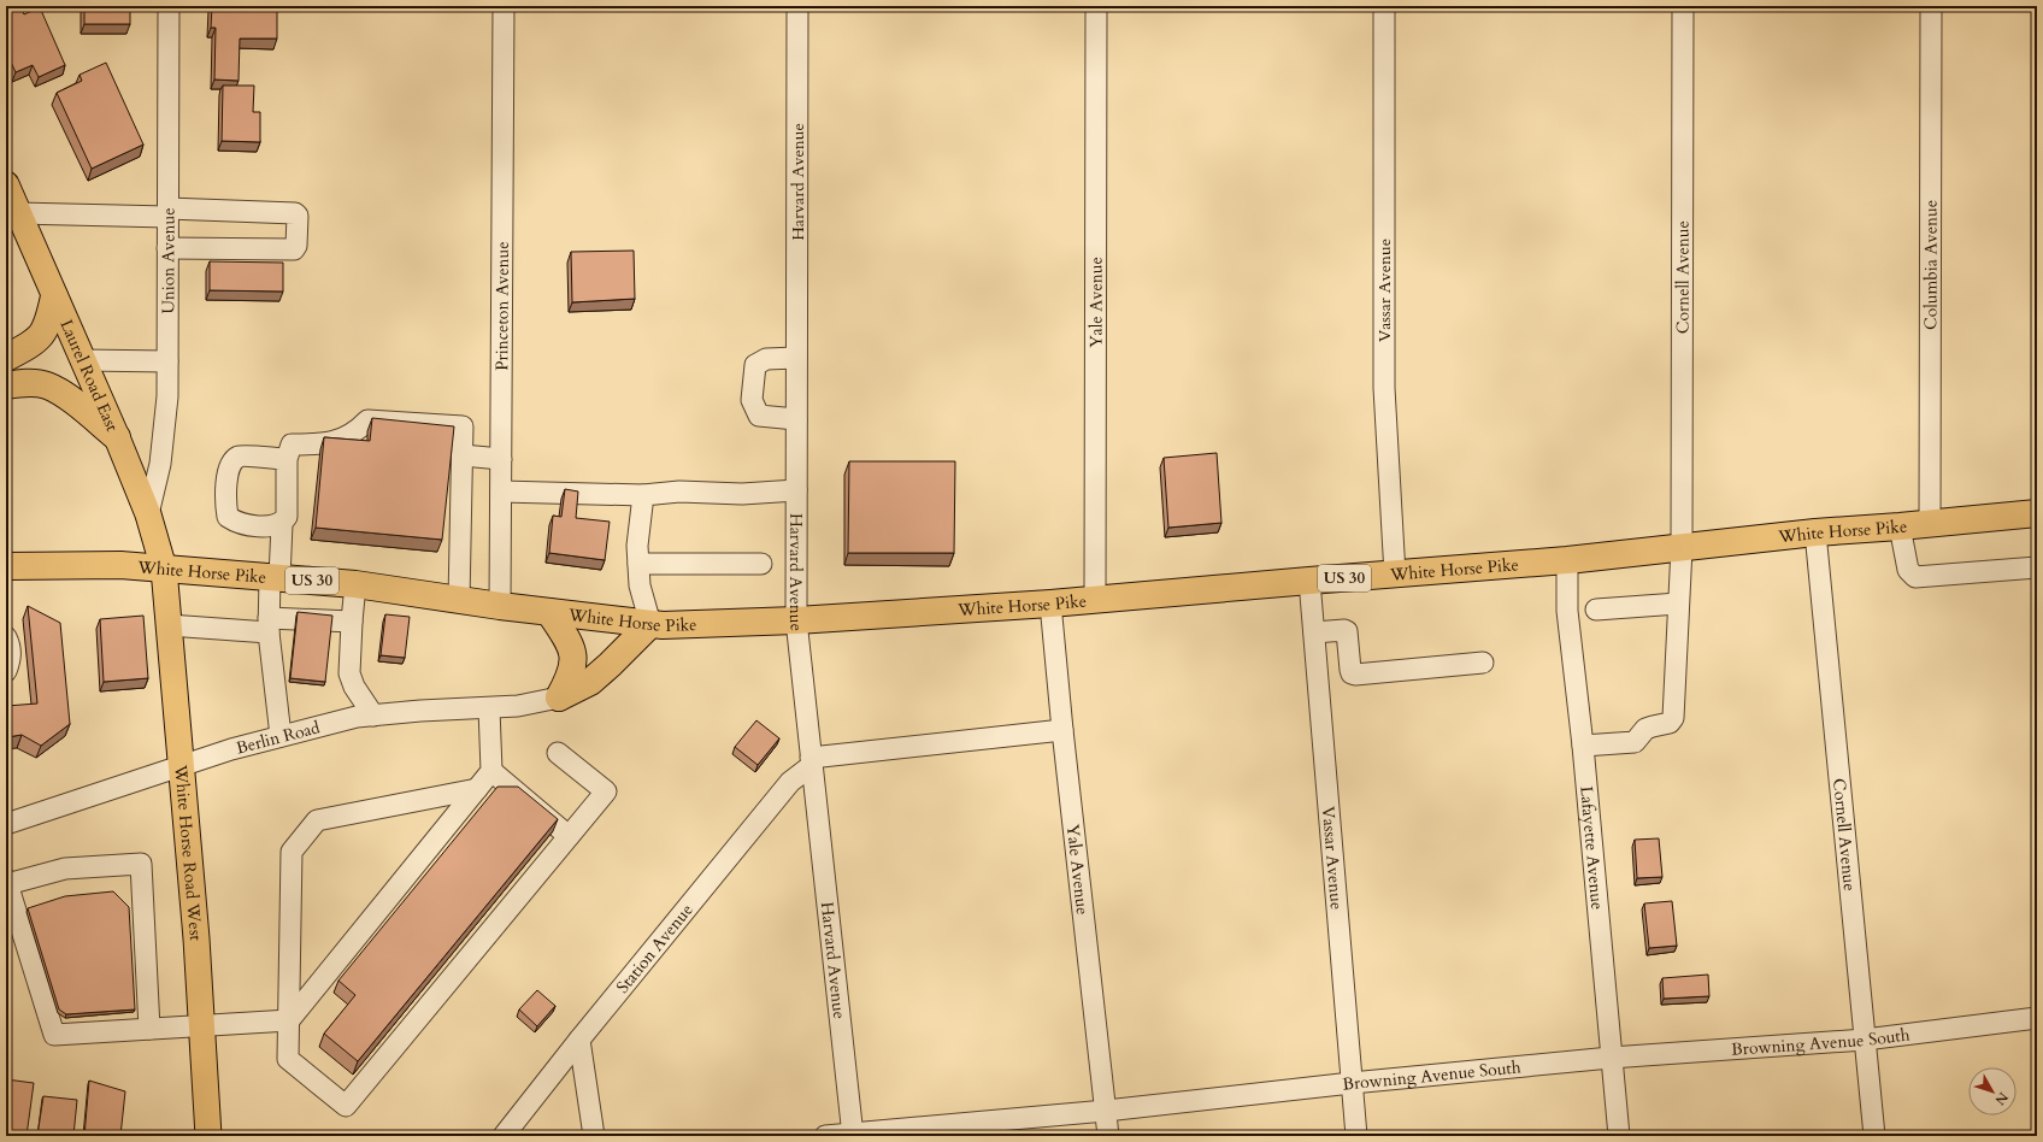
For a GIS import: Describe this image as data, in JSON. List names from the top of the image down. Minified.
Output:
{"streets":{"highway":["White Horse Pike","US 30"],"main road":["Laurel Road East","White Horse Road West"],"street":["Harvard Avenue","Union Avenue","Columbia Avenue","Cornell Avenue","Vassar Avenue","Yale Avenue","Princeton Avenue","Berlin Road","Lafayette Avenue","Station Avenue","Browning Avenue South"]},"crossings":[["Harvard Avenue","White Horse Pike"],["Harvard Avenue","Station Avenue"],["Harvard Avenue","Browning Avenue South"],["Union Avenue","Laurel Road East"],["Columbia Avenue","White Horse Pike"],["Cornell Avenue","White Horse Pike"],["Cornell Avenue","Lafayette Avenue"],["Cornell Avenue","Browning Avenue South"],["Vassar Avenue","White Horse Pike"],["Vassar Avenue","Browning Avenue South"],["Yale Avenue","White Horse Pike"],["Yale Avenue","Browning Avenue South"],["Princeton Avenue","White Horse Pike"],["Laurel Road East","White Horse Pike"],["Laurel Road East","White Horse Road West"],["White Horse Pike","Lafayette Avenue"],["White Horse Pike","White Horse Road West"],["Berlin Road","White Horse Road West"],["Lafayette Avenue","Browning Avenue South"]],"north":"bottom right"}
